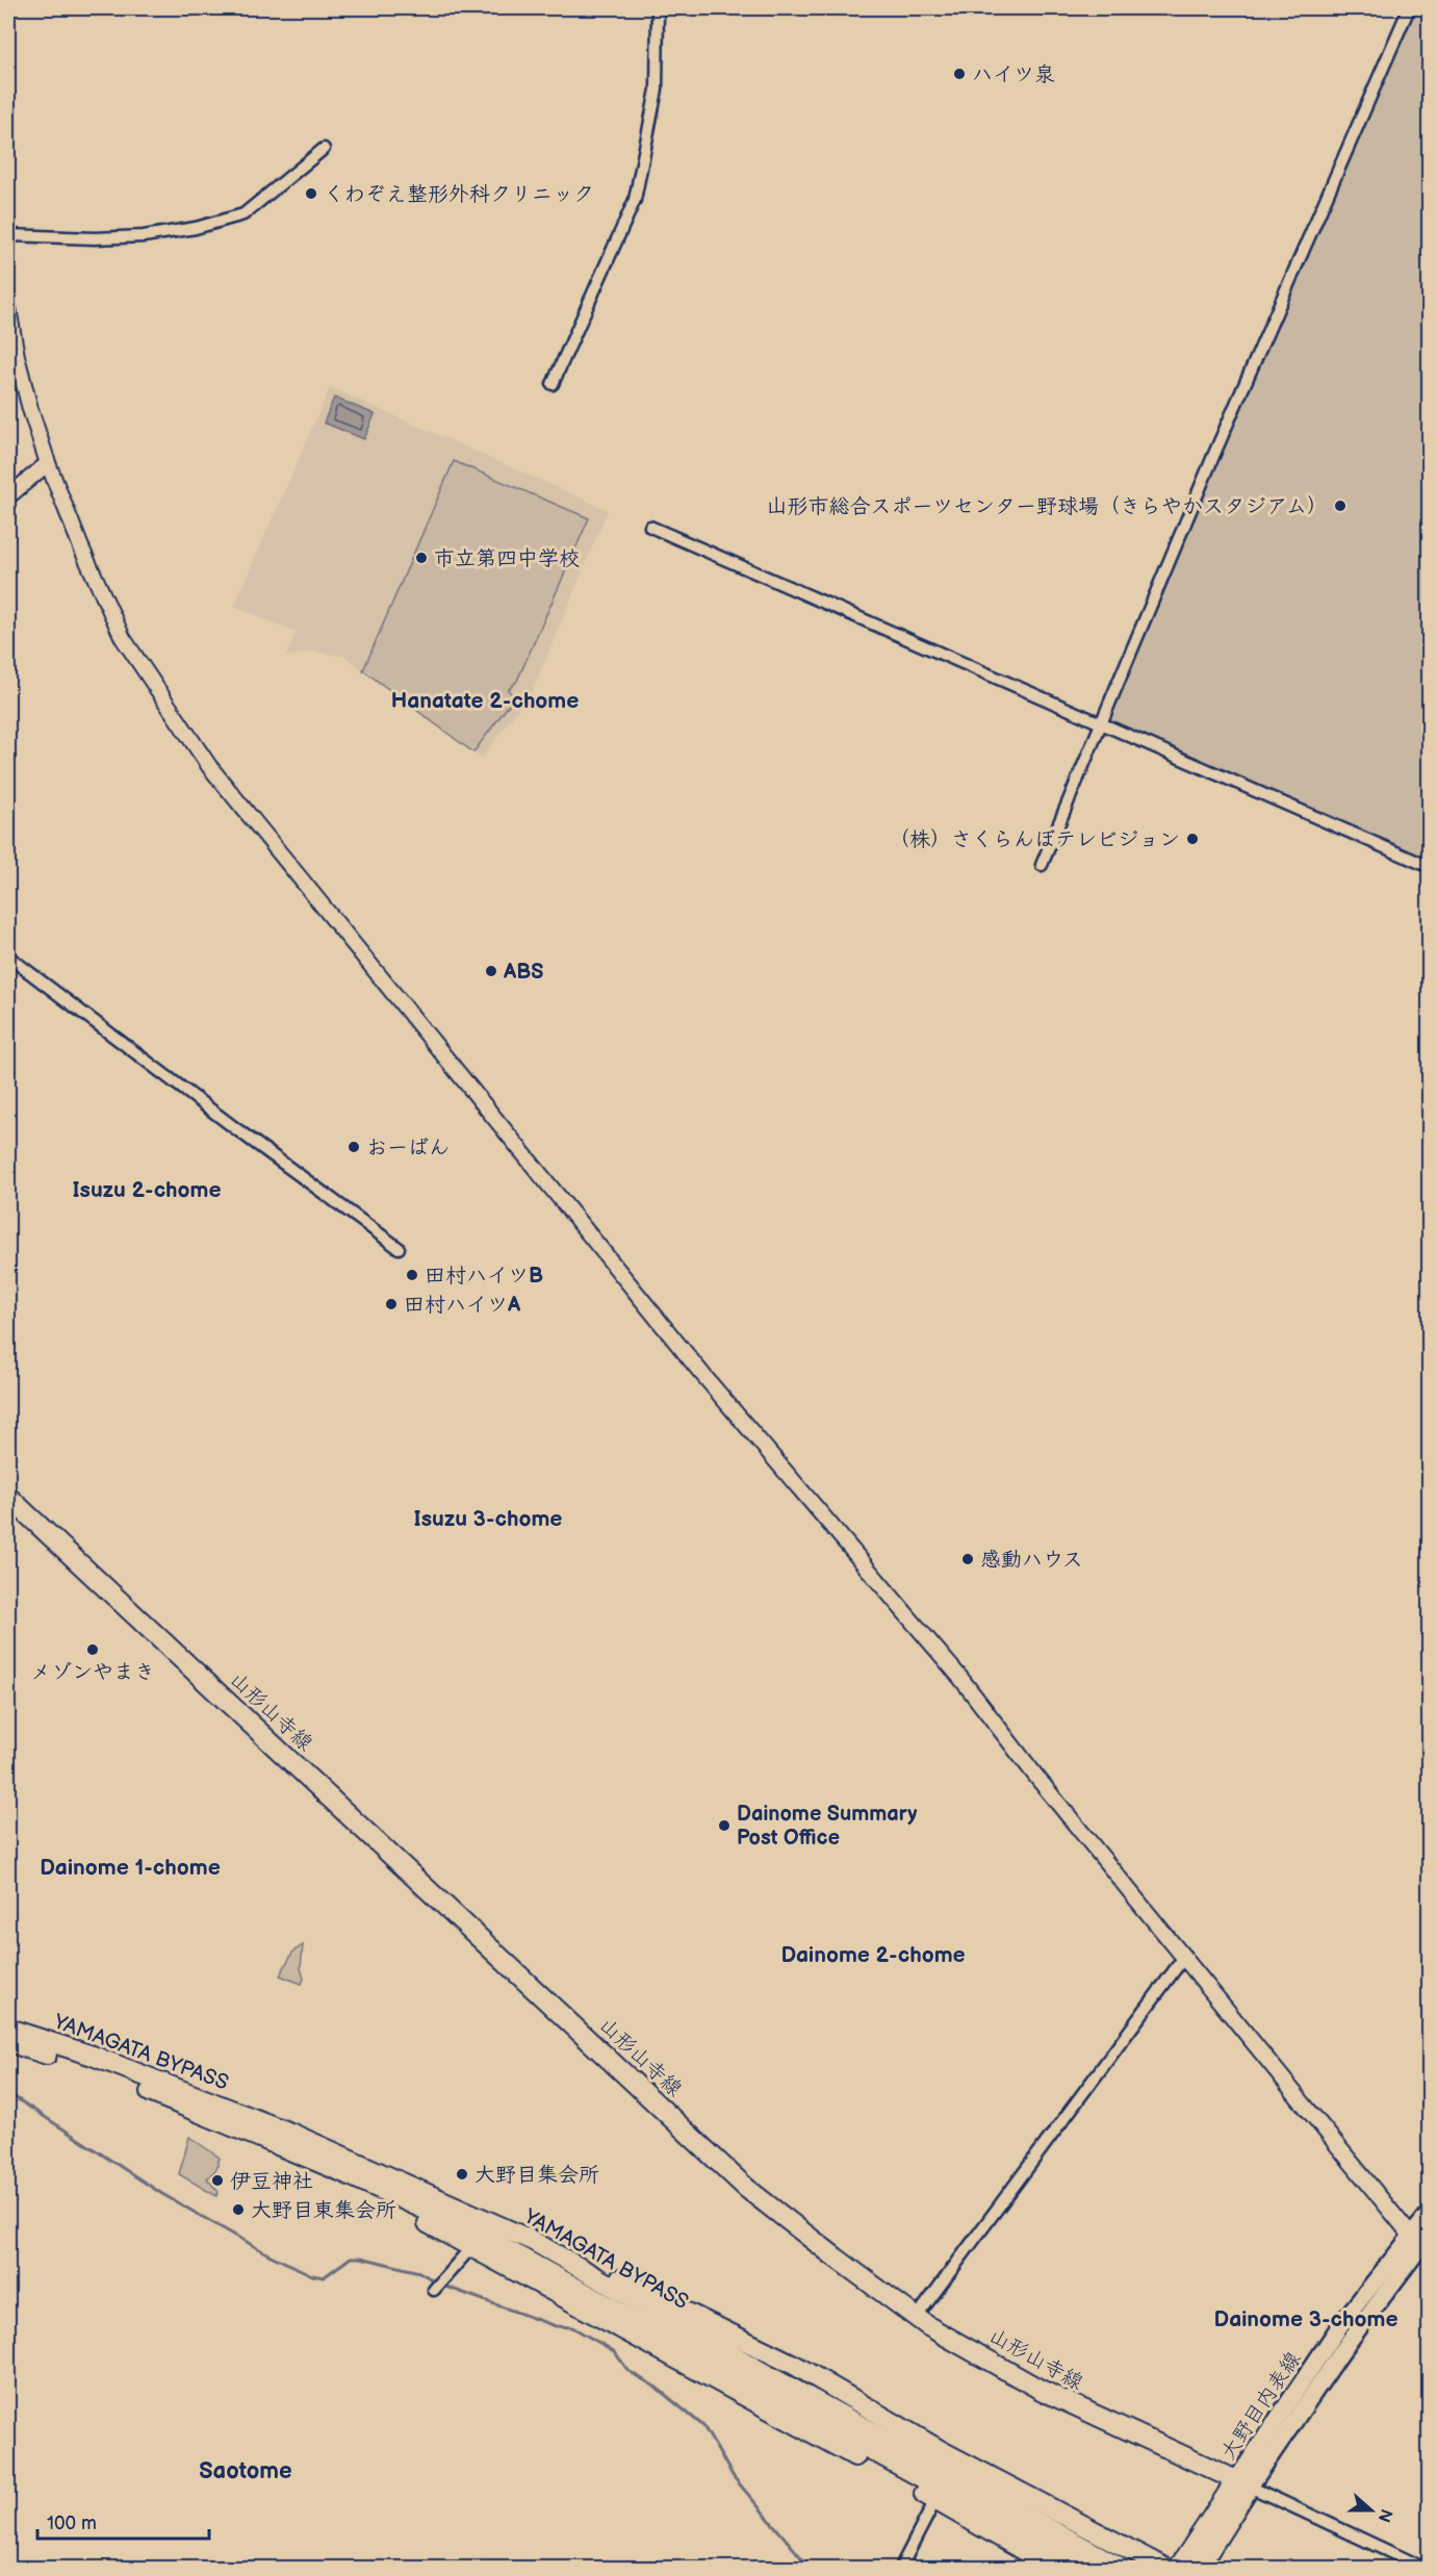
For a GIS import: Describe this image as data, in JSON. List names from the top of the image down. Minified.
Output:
{"streets":{"main road":["山形山寺線","YAMAGATA BYPASS","大野目内表線"]},"crossings":[["山形山寺線","大野目内表線"]],"districts":["Hanatate 2-chome","Isuzu 2-chome","Isuzu 3-chome","Dainome 1-chome","Dainome 2-chome","Dainome 3-chome","Saotome"],"places":["ハイツ泉","くわぞえ整形外科クリニック","山形市総合スポーツセンター野球場（きらやかスタジアム）","市立第四中学校","（株）さくらんぼテレビジョン","ABS","おーばん","田村ハイツB","田村ハイツA","感動ハウス","メゾンやまき","Dainome Summary Post Office","大野目集会所","伊豆神社","大野目東集会所"],"scale_bar":"100 m","north":"right"}
